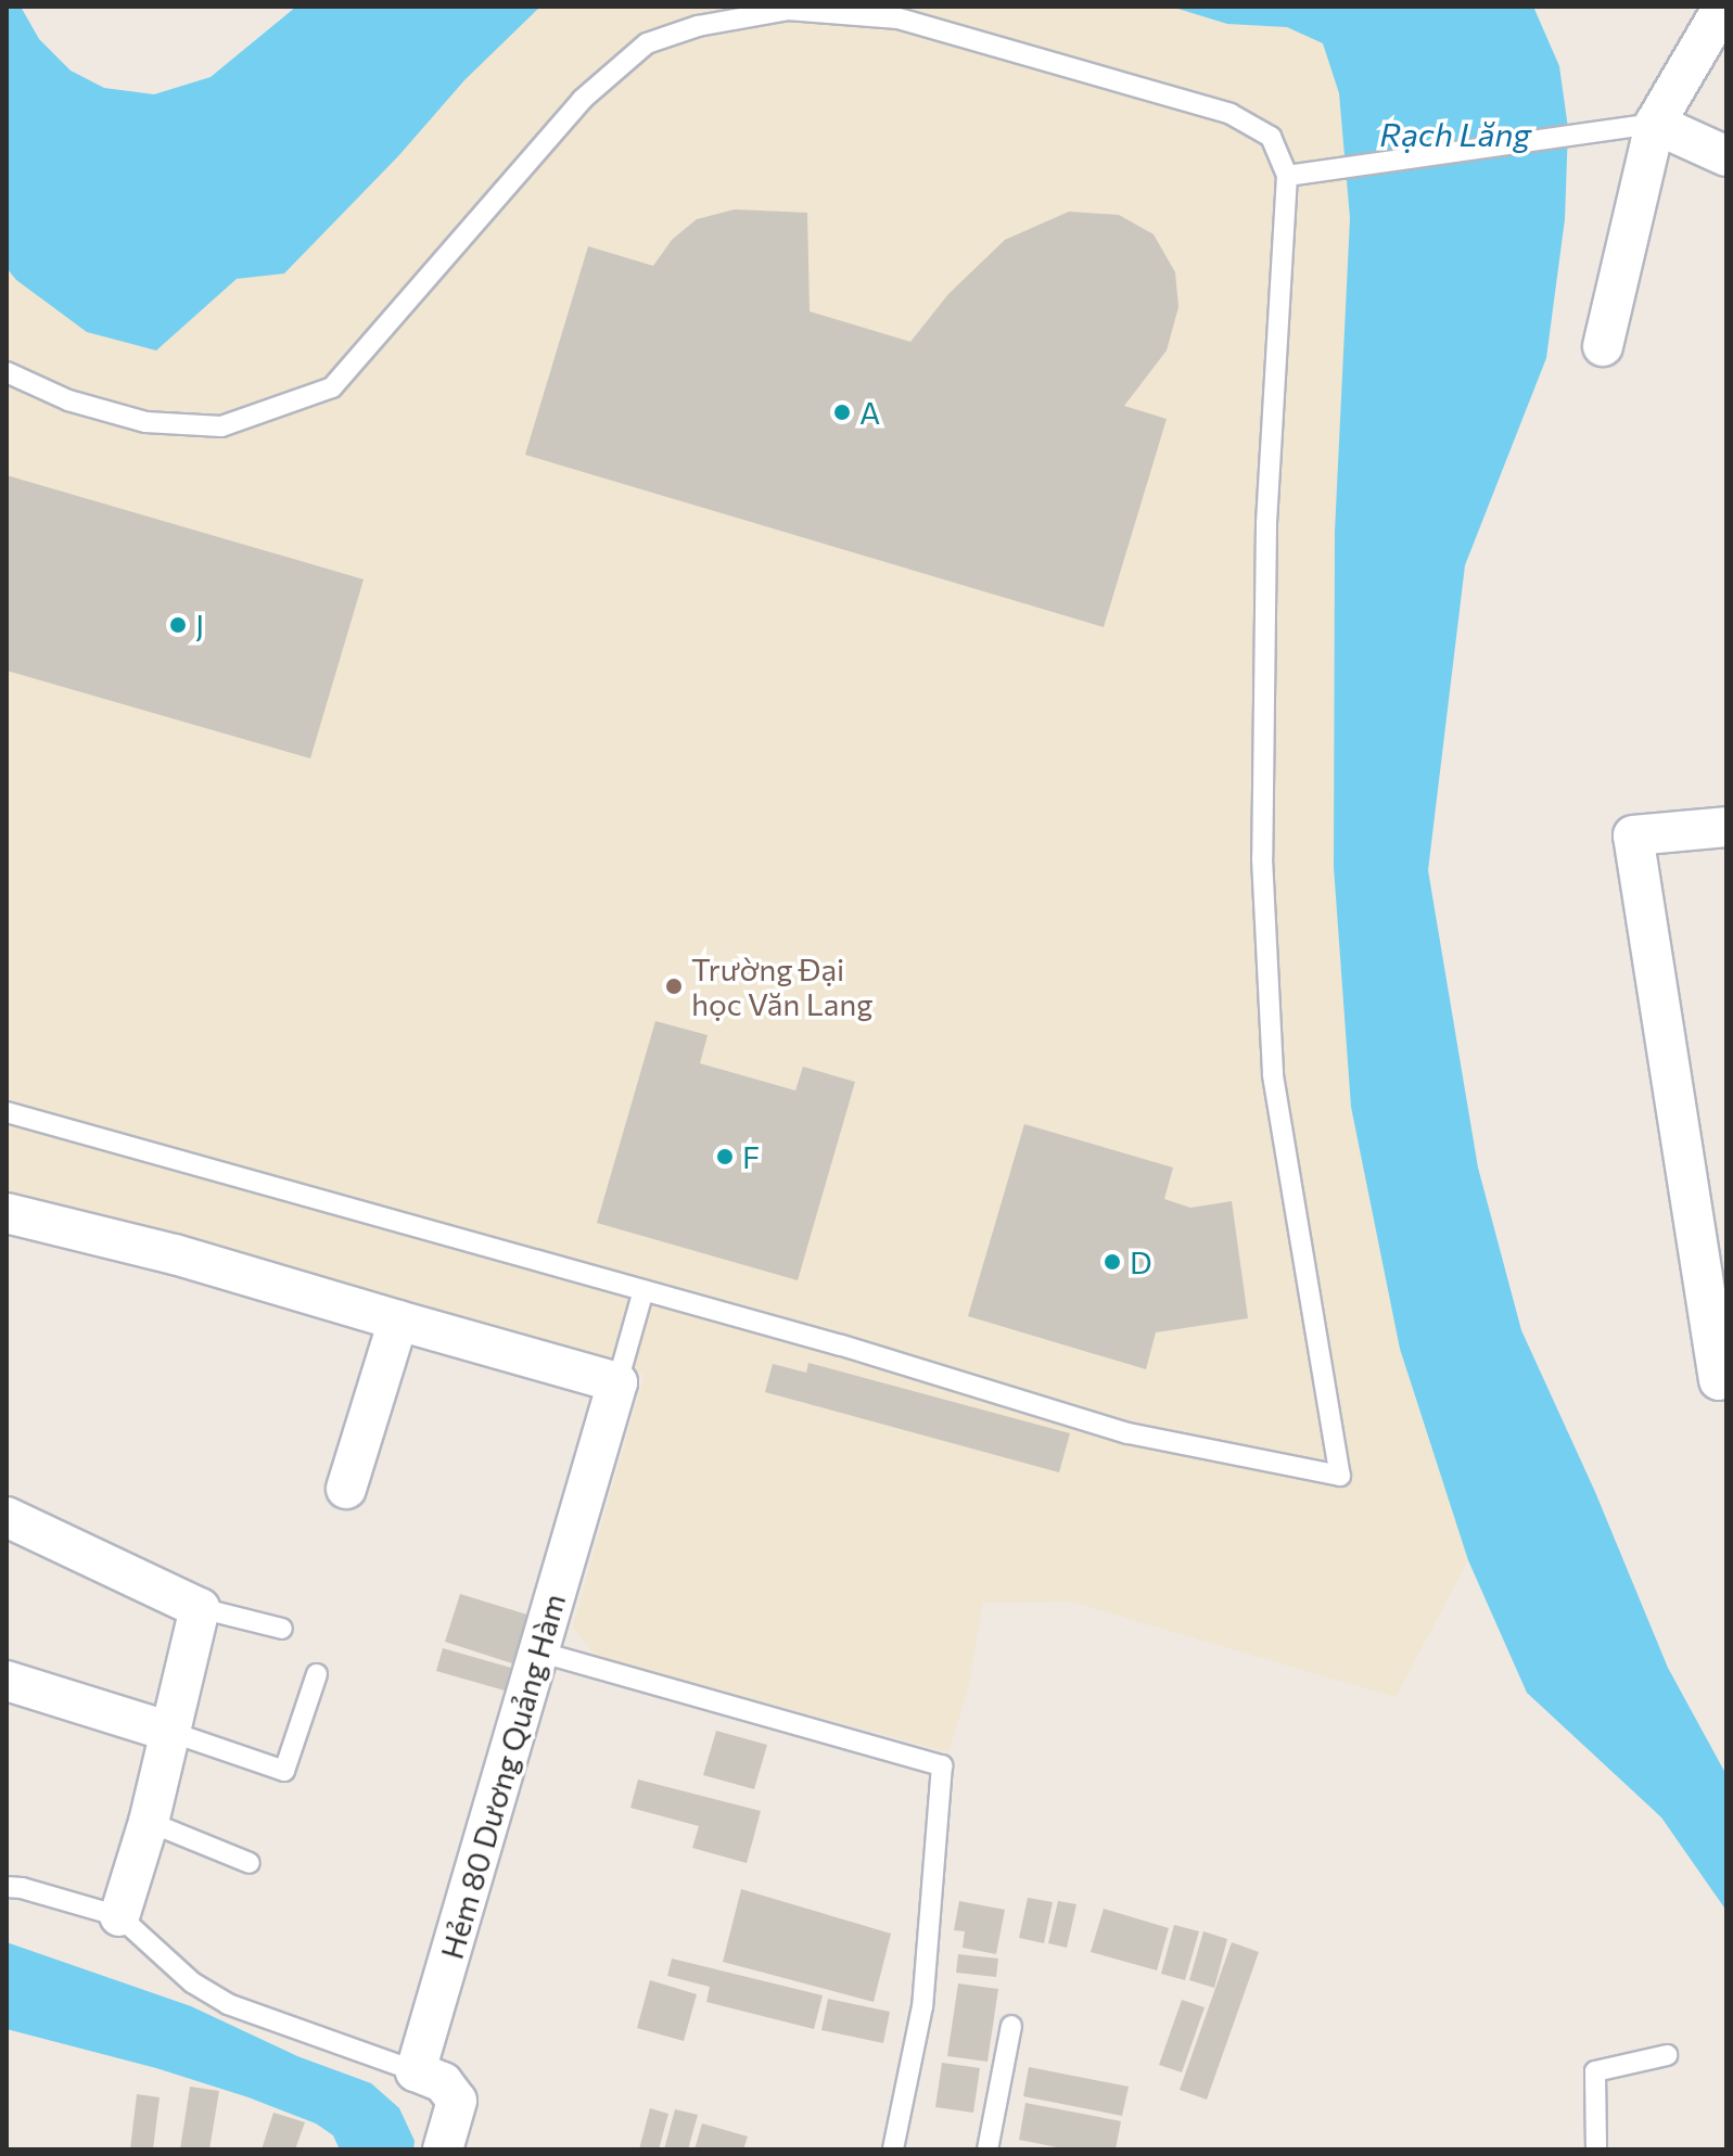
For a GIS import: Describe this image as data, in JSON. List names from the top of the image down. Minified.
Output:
{"streets":{"street":["Hẻm 80 Dương Quảng Hàm"]},"water":["Rạch Lăng"],"places":["A","J","Trường Đại học Văn Lang","F","D"]}
